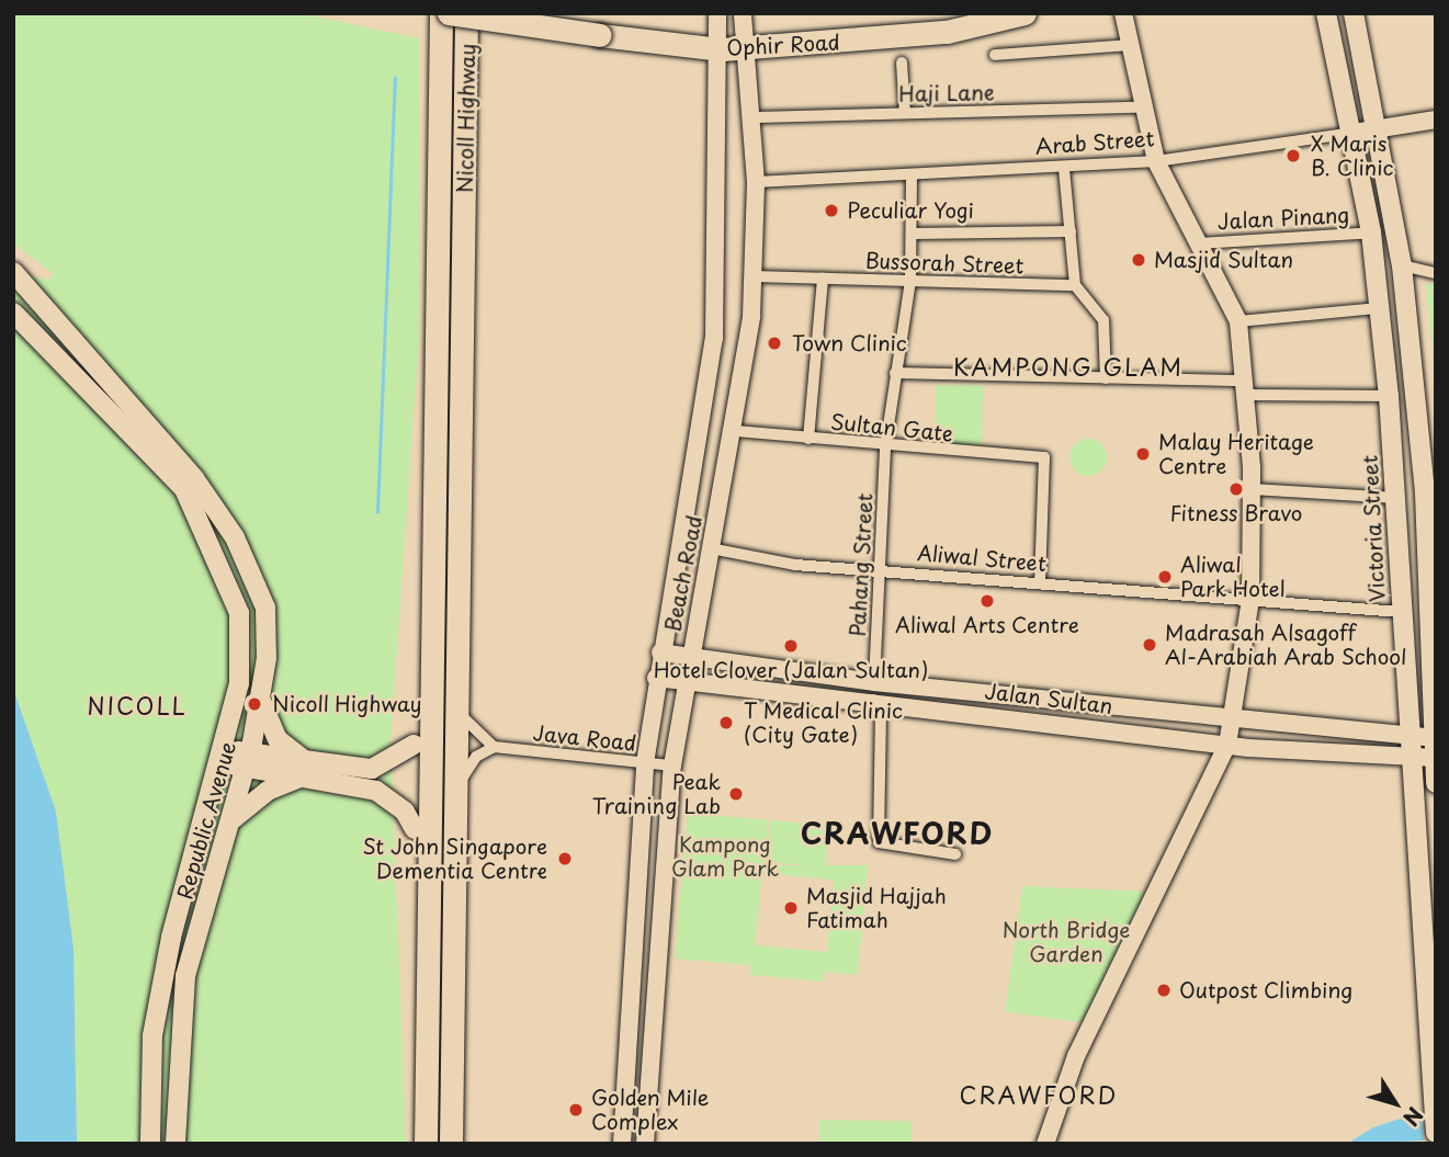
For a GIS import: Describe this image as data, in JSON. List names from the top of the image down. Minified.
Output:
{"streets":{"highway":["Ophir Road","Nicoll Highway"],"main road":["Arab Street","Victoria Street","Beach Road","Jalan Sultan","Republic Avenue"],"street":["Haji Lane","Jalan Pinang","Bussorah Street","Sultan Gate","Aliwal Street","Pahang Street","Java Road"]},"crossings":[["Ophir Road","Beach Road"],["Haji Lane","Beach Road"],["Arab Street","Victoria Street"],["Arab Street","Pahang Street"],["Arab Street","Beach Road"],["Jalan Pinang","Victoria Street"],["Bussorah Street","Pahang Street"],["Bussorah Street","Beach Road"],["Sultan Gate","Aliwal Street"],["Sultan Gate","Pahang Street"],["Sultan Gate","Beach Road"],["Victoria Street","Aliwal Street"],["Victoria Street","Jalan Sultan"],["Aliwal Street","Pahang Street"],["Aliwal Street","Beach Road"],["Pahang Street","Jalan Sultan"],["Beach Road","Jalan Sultan"],["Beach Road","Java Road"]],"districts":["KAMPONG GLAM","NICOLL","CRAWFORD","CRAWFORD"],"parks":["Kampong Glam Park","North Bridge Garden"],"places":["X Maris B. Clinic","Peculiar Yogi","Masjid Sultan","Town Clinic","Malay Heritage Centre","Fitness Bravo","Aliwal Park Hotel","Aliwal Arts Centre","Madrasah Alsagoff Al-Arabiah Arab School","Hotel Clover (Jalan Sultan)","Nicoll Highway","T Medical Clinic (City Gate)","Peak Training Lab","St John Singapore Dementia Centre","Masjid Hajjah Fatimah","Outpost Climbing","Golden Mile Complex"],"north":"bottom right"}
